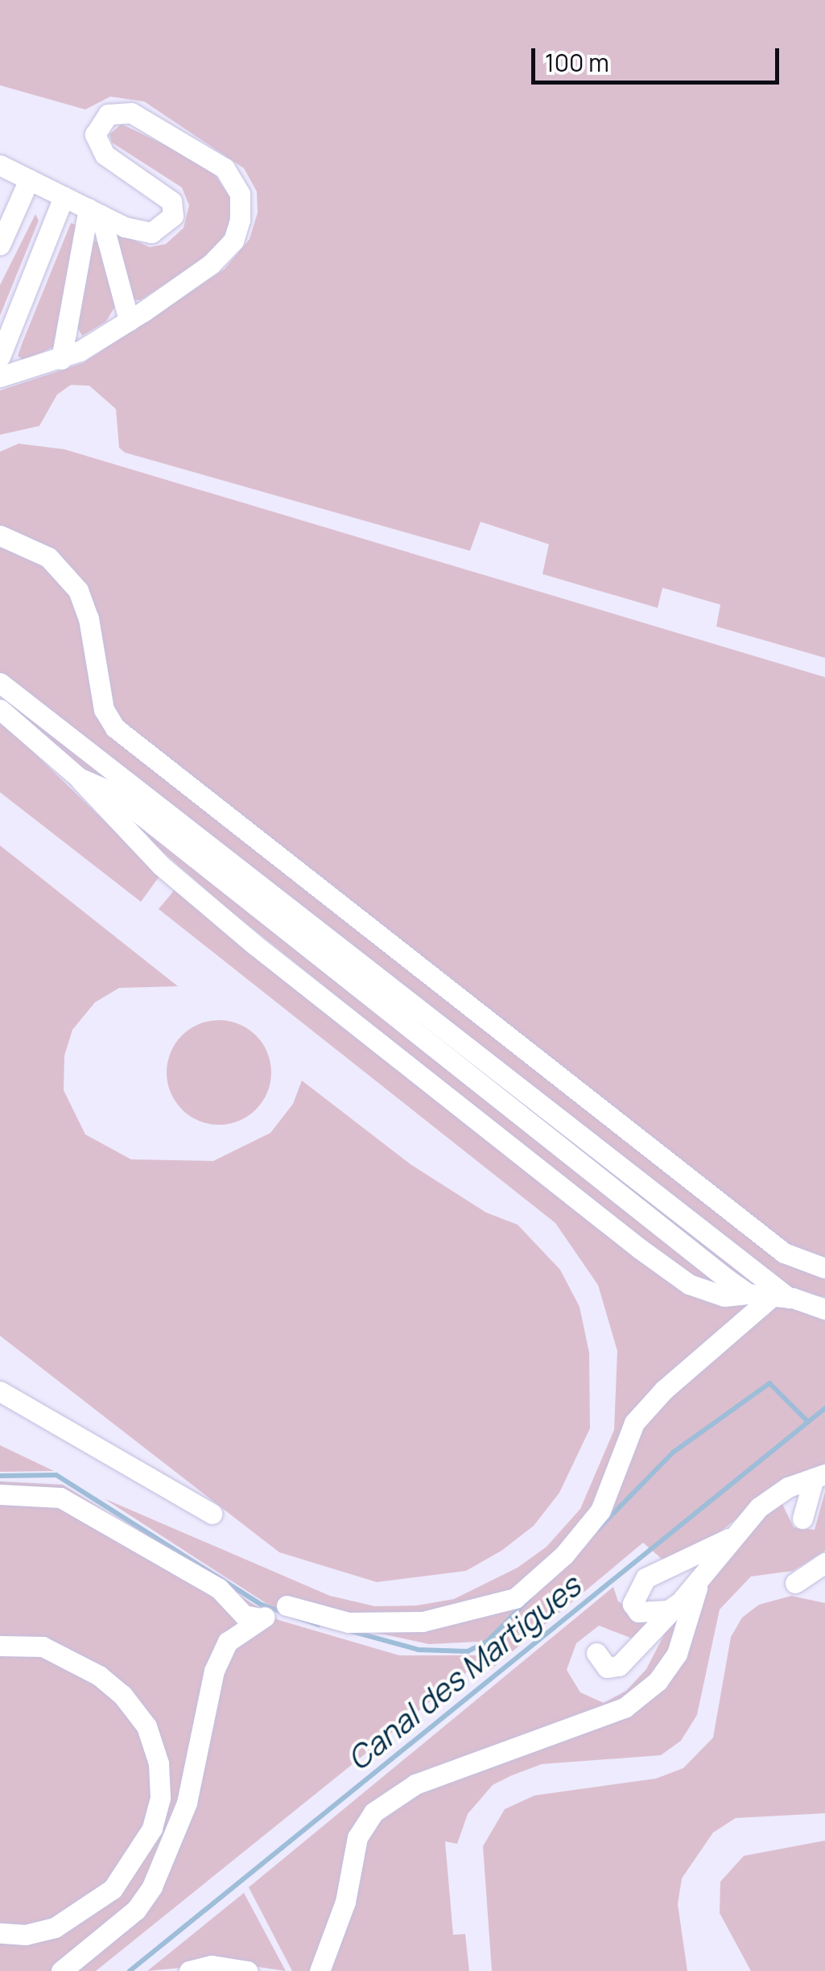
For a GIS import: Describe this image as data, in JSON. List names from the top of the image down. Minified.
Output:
{"water":["Canal des Martigues"],"scale_bar":"100 m"}
